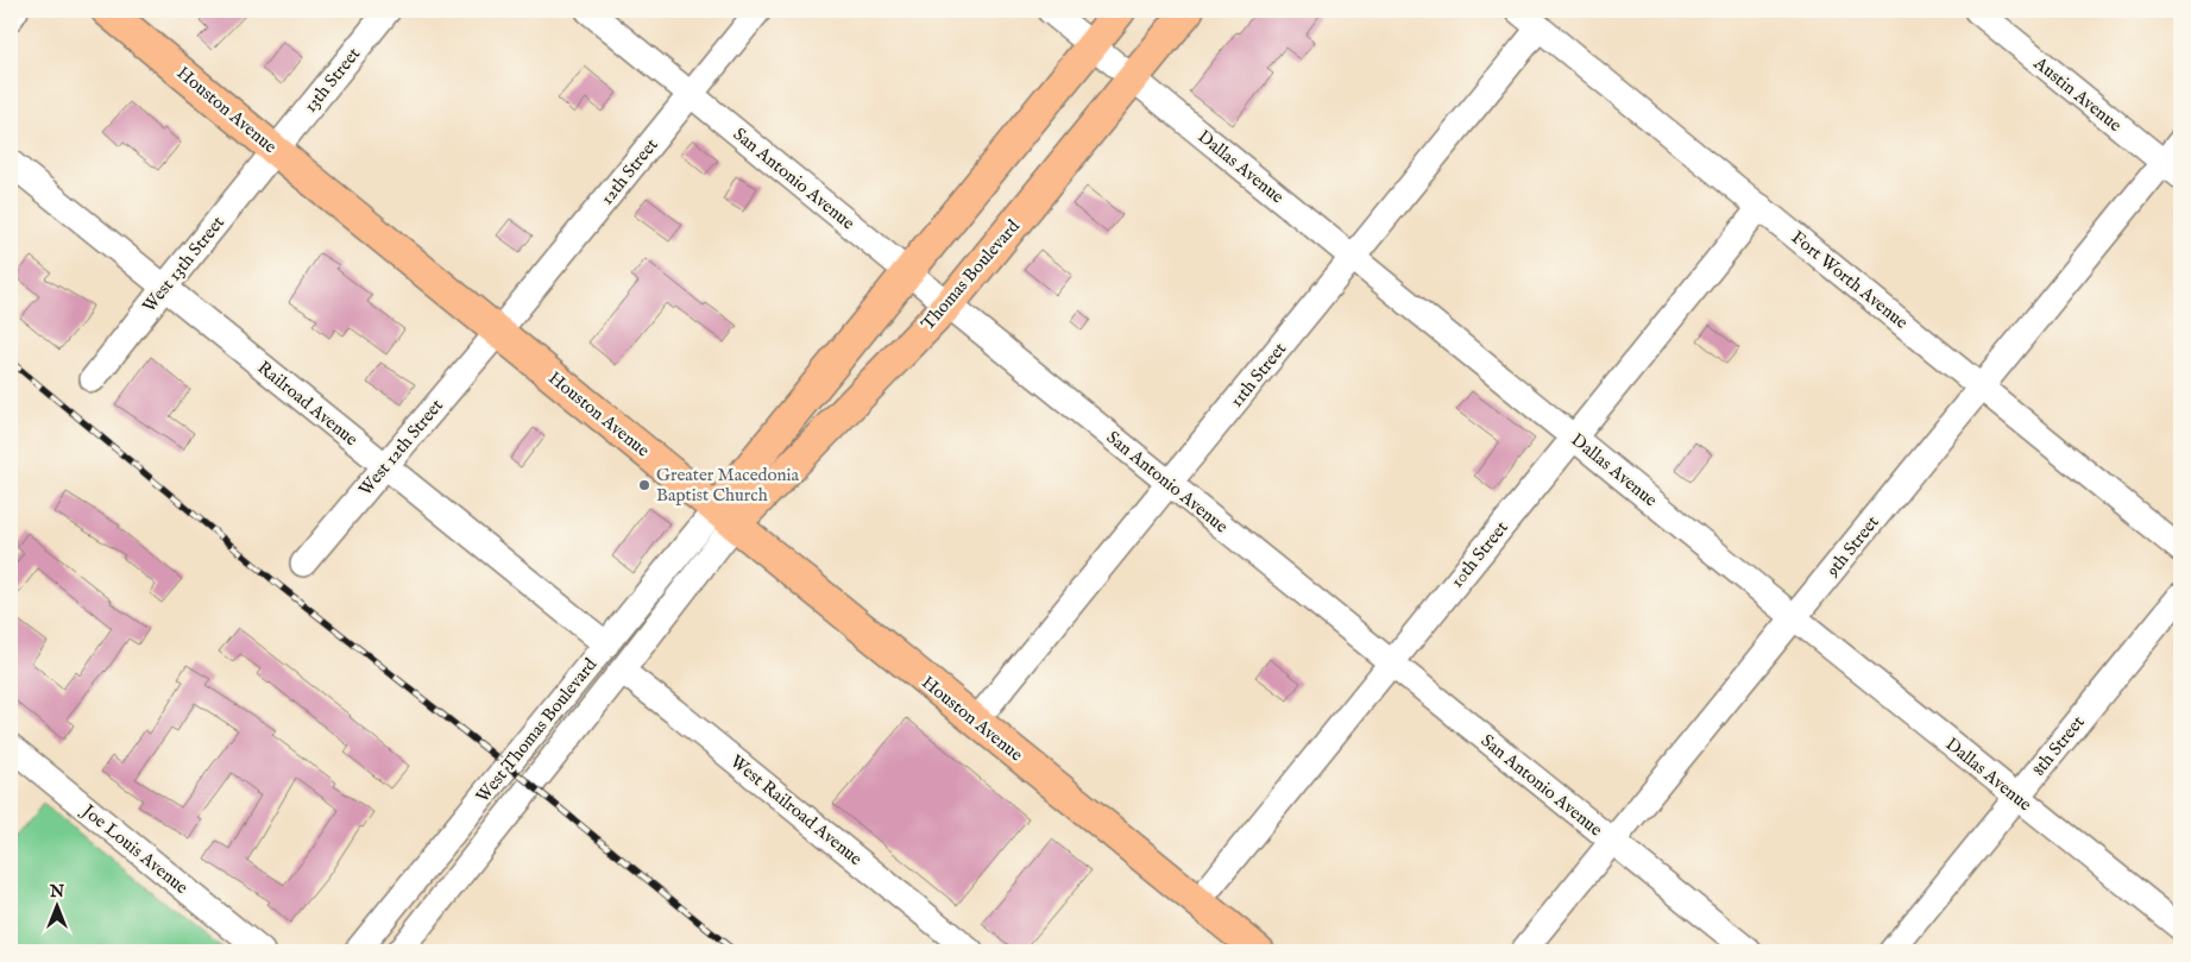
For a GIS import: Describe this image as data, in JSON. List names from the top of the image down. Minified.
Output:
{"streets":{"main road":["Houston Avenue","Thomas Boulevard"],"street":["13th Street","Austin Avenue","Dallas Avenue","12th Street","San Antonio Avenue","West 13th Street","Fort Worth Avenue","11th Street","Railroad Avenue","West 12th Street","9th Street","10th Street","West Thomas Boulevard","8th Street","West Railroad Avenue","Joe Louis Avenue"]},"crossings":[["13th Street","Houston Avenue"],["13th Street","West 13th Street"],["Austin Avenue","9th Street"],["Houston Avenue","12th Street"],["Houston Avenue","West 13th Street"],["Houston Avenue","Thomas Boulevard"],["Houston Avenue","11th Street"],["Houston Avenue","West 12th Street"],["Houston Avenue","10th Street"],["Houston Avenue","West Thomas Boulevard"],["Dallas Avenue","Thomas Boulevard"],["Dallas Avenue","11th Street"],["Dallas Avenue","9th Street"],["Dallas Avenue","10th Street"],["Dallas Avenue","8th Street"],["12th Street","San Antonio Avenue"],["12th Street","West 12th Street"],["San Antonio Avenue","Thomas Boulevard"],["San Antonio Avenue","11th Street"],["San Antonio Avenue","9th Street"],["San Antonio Avenue","10th Street"],["West 13th Street","Railroad Avenue"],["Thomas Boulevard","West Thomas Boulevard"],["Fort Worth Avenue","11th Street"],["Fort Worth Avenue","9th Street"],["Fort Worth Avenue","10th Street"],["Railroad Avenue","West 12th Street"],["Railroad Avenue","West Thomas Boulevard"],["West Thomas Boulevard","West Railroad Avenue"]],"places":["Greater Macedonia Baptist Church"],"north":"top"}
